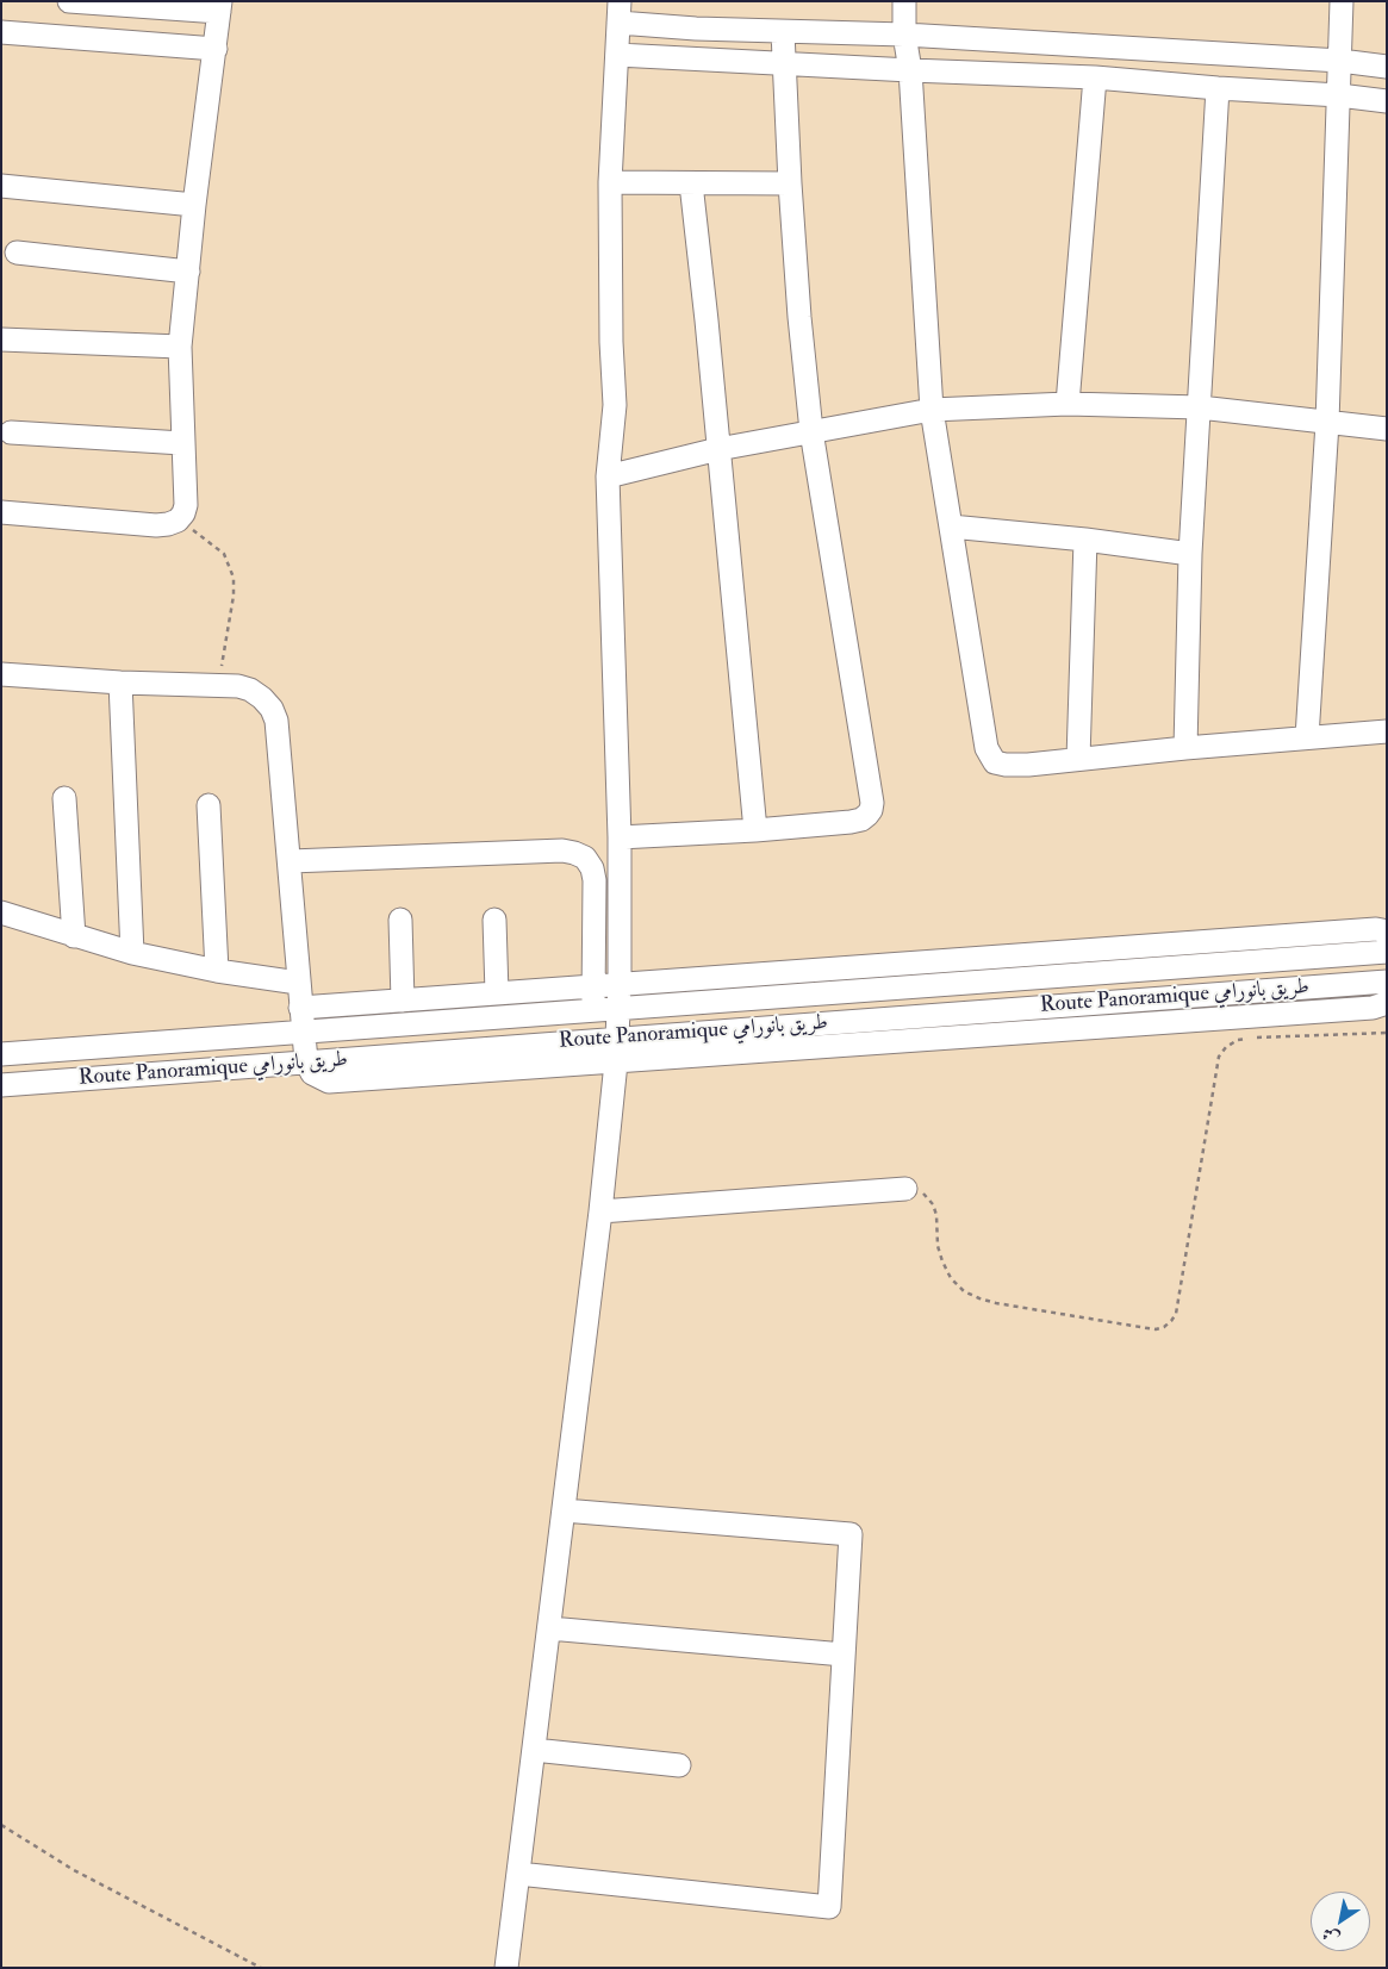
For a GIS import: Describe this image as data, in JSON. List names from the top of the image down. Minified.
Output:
{"streets":{"street":["Route Panoramique طريق بانورامي"]},"north":"bottom left"}
